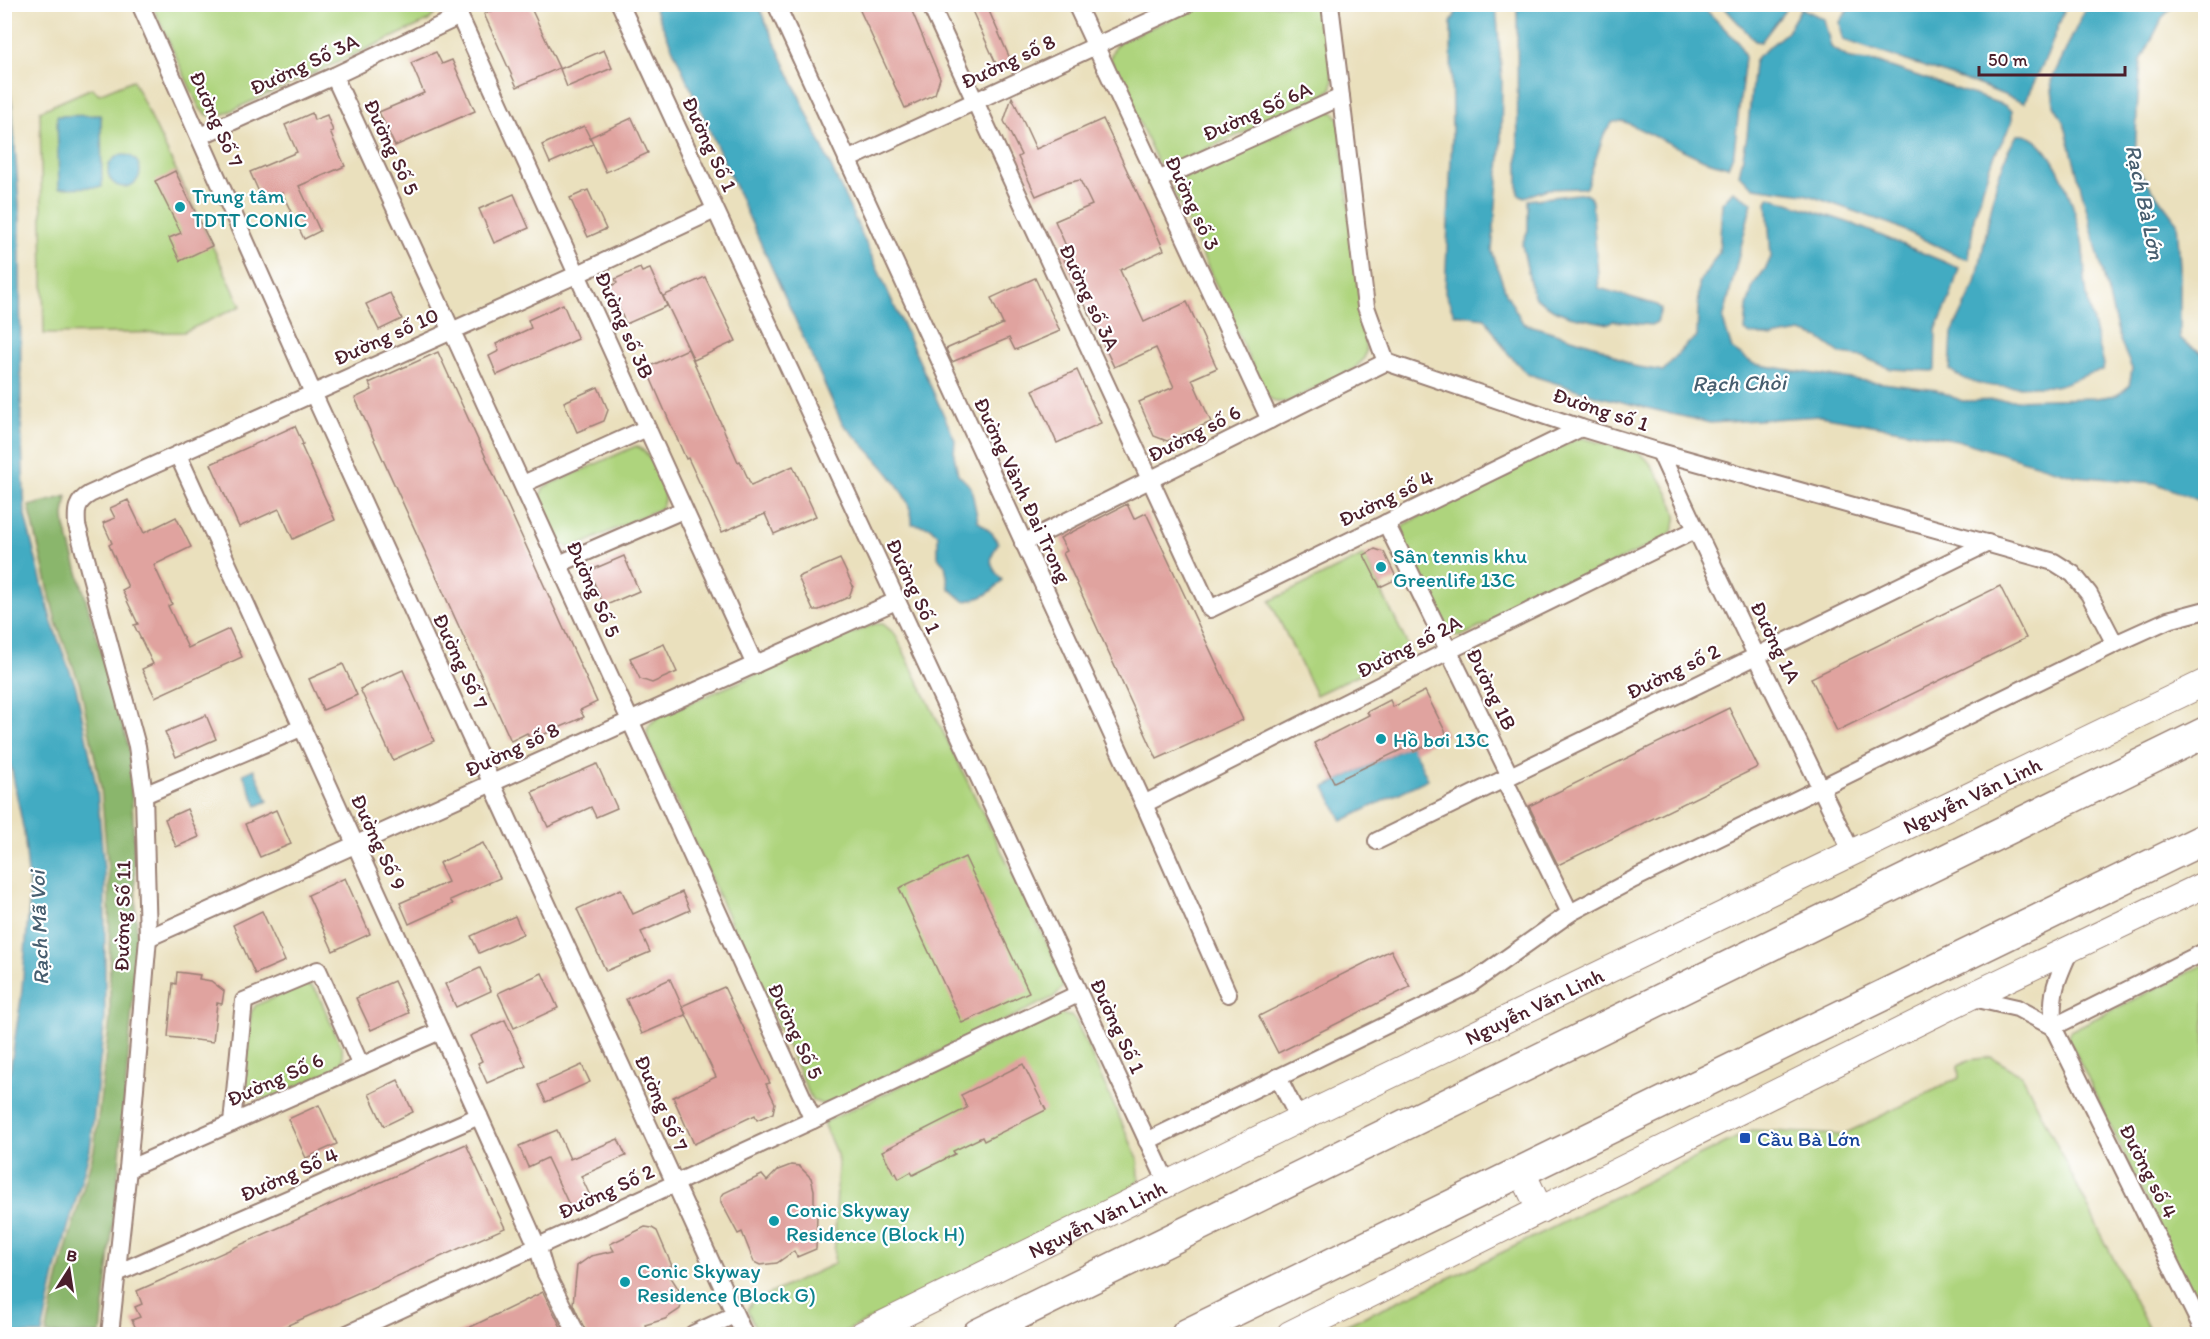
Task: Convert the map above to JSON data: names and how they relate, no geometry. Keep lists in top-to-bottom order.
{
  "streets": {
    "main road": ["Nguyễn Văn Linh"],
    "street": [
      "Đường số 8",
      "Đường Số 3A",
      "Đường Số 6A",
      "Đường Số 7",
      "Đường Số 1",
      "Đường Số 5",
      "Đường số 3",
      "Đường số 3A",
      "Đường số 3B",
      "Đường số 10",
      "Đường số 1",
      "Đường số 6",
      "Đường Vành Đai Trong",
      "Đường số 4",
      "Đường 1A",
      "Đường số 2A",
      "Đường số 2",
      "Đường 1B",
      "Đường Số 9",
      "Đường Số 11",
      "Đường Số 6",
      "Đường Số 4",
      "Đường Số 2"
    ]
  },
  "crossings": [
    ["Đường số 8", "Đường Số 7"],
    ["Đường số 8", "Đường Số 1"],
    ["Đường số 8", "Đường Số 5"],
    ["Đường số 8", "Đường số 3"],
    ["Đường số 8", "Đường số 3A"],
    ["Đường số 8", "Đường số 3B"],
    ["Đường số 8", "Đường Vành Đai Trong"],
    ["Đường số 8", "Đường Số 9"],
    ["Đường số 8", "Đường Số 11"],
    ["Đường Số 3A", "Đường Số 7"],
    ["Đường Số 3A", "Đường Số 5"],
    ["Đường Số 3A", "Đường số 3B"],
    ["Đường Số 6A", "Đường số 3"],
    ["Đường Số 7", "Đường số 10"],
    ["Đường Số 7", "Đường Số 2"],
    ["Đường Số 1", "Đường số 10"],
    ["Đường Số 1", "Nguyễn Văn Linh"],
    ["Đường Số 1", "Đường Số 2"],
    ["Đường Số 5", "Đường số 10"],
    ["Đường Số 5", "Đường Số 2"],
    ["Đường số 3", "Đường số 6"],
    ["Đường số 3A", "Đường số 6"],
    ["Đường số 3A", "Đường số 4"],
    ["Đường số 3B", "Đường số 10"],
    ["Đường số 10", "Đường Số 9"],
    ["Đường số 10", "Đường Số 11"],
    ["Đường số 1", "Đường số 6"],
    ["Đường số 1", "Đường số 4"],
    ["Đường số 1", "Đường 1A"],
    ["Đường số 1", "Đường số 2"],
    ["Đường số 6", "Đường Vành Đai Trong"],
    ["Đường Vành Đai Trong", "Đường số 2A"],
    ["Đường số 4", "Đường 1B"],
    ["Đường 1A", "Đường số 2A"],
    ["Đường 1A", "Đường số 2"],
    ["Đường 1A", "Nguyễn Văn Linh"],
    ["Đường số 2A", "Đường 1B"],
    ["Đường số 2", "Đường 1B"],
    ["Đường Số 9", "Đường Số 6"],
    ["Đường Số 9", "Đường Số 4"],
    ["Đường Số 9", "Đường Số 2"],
    ["Đường Số 11", "Đường Số 6"],
    ["Đường Số 11", "Đường Số 4"]
  ],
  "water": ["Rạch Bà Lớn", "Rạch Chòi", "Rạch Mã Voi"],
  "places": {
    "other": [
      "Trung tâm TDTT CONIC",
      "Sân tennis khu Greenlife 13C",
      "Hồ bơi 13C",
      "Conic Skyway Residence (Block H)",
      "Conic Skyway Residence (Block G)"
    ],
    "transit": ["Cầu Bà Lớn"]
  },
  "scale_bar": "50 m",
  "north": "top"
}
